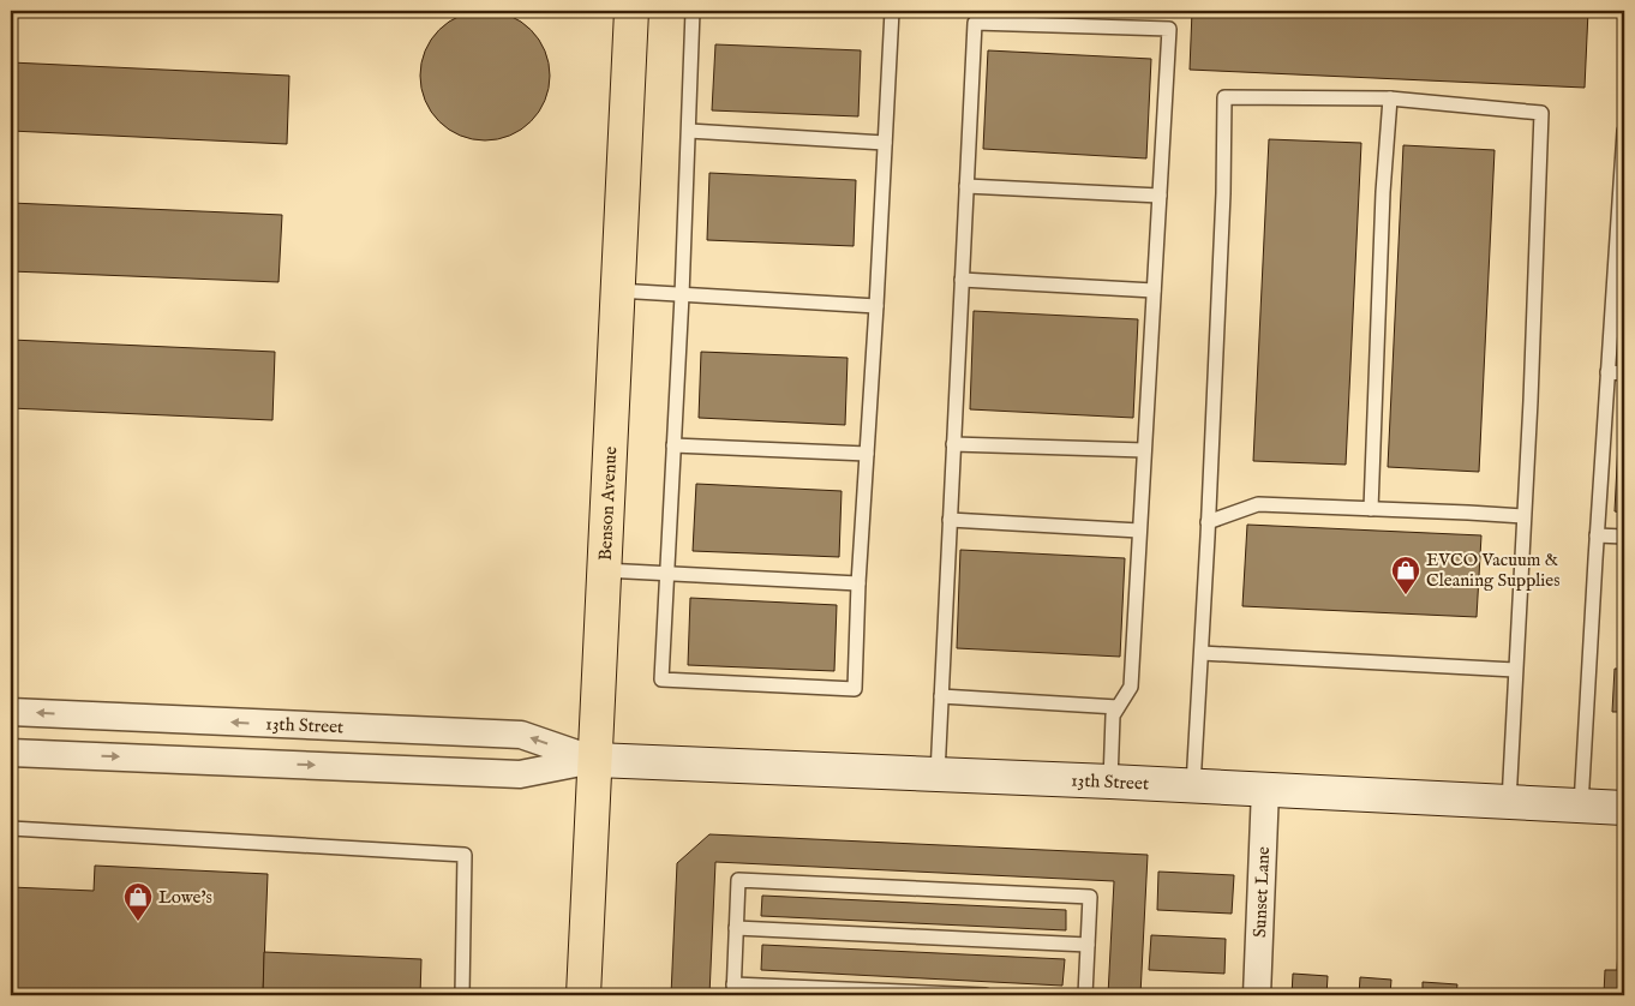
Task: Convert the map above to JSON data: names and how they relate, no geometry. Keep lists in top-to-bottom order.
{
  "streets": {
    "main road": ["Benson Avenue"],
    "street": ["13th Street", "Sunset Lane"]
  },
  "crossings": [
    ["Benson Avenue", "13th Street"],
    ["13th Street", "Sunset Lane"]
  ],
  "places": {
    "shop": ["EVCO Vacuum & Cleaning Supplies", "Lowe's"]
  }
}
